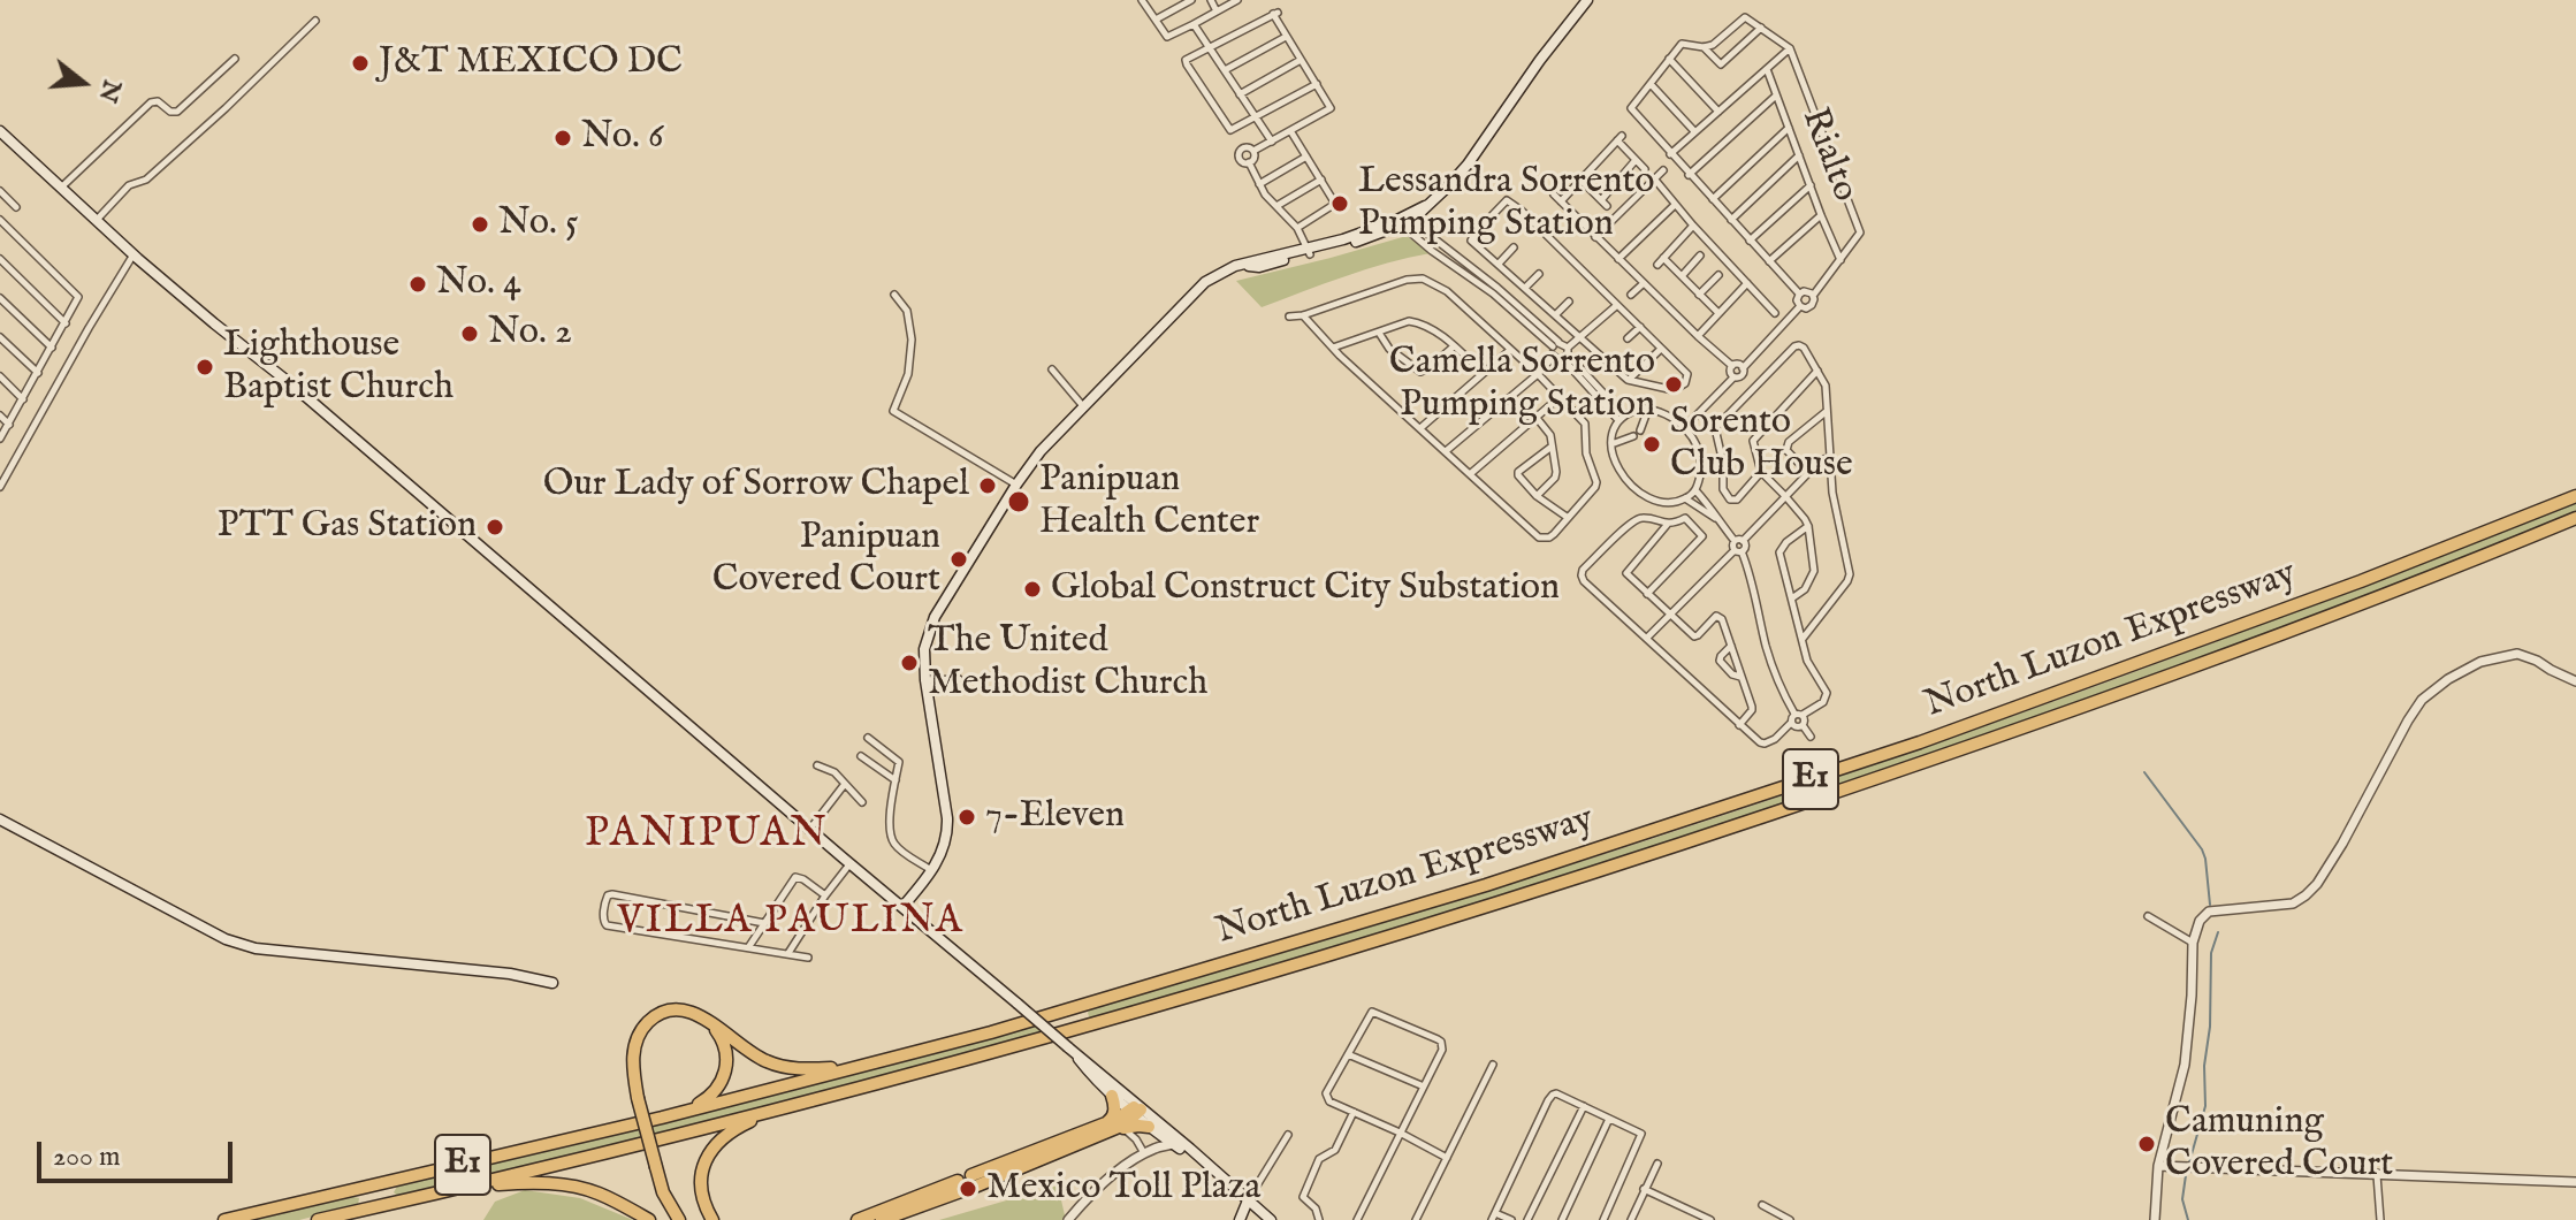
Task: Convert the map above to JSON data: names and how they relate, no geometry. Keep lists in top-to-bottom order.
{
  "streets": {
    "highway": ["North Luzon Expressway", "E1"],
    "street": ["Rialto"]
  },
  "districts": ["PANIPUAN", "VILLA PAULINA"],
  "places": [
    "J&T MEXICO DC",
    "No. 6",
    "Lessandra Sorrento Pumping Station",
    "No. 5",
    "No. 4",
    "No. 2",
    "Lighthouse Baptist Church",
    "Camella Sorrento Pumping Station",
    "Sorento Club House",
    "Our Lady of Sorrow Chapel",
    "Panipuan Health Center",
    "PTT Gas Station",
    "Panipuan Covered Court",
    "Global Construct City Substation",
    "The United Methodist Church",
    "7-Eleven",
    "Camuning Covered Court",
    "Mexico Toll Plaza"
  ],
  "scale_bar": "200 m",
  "north": "right"
}
